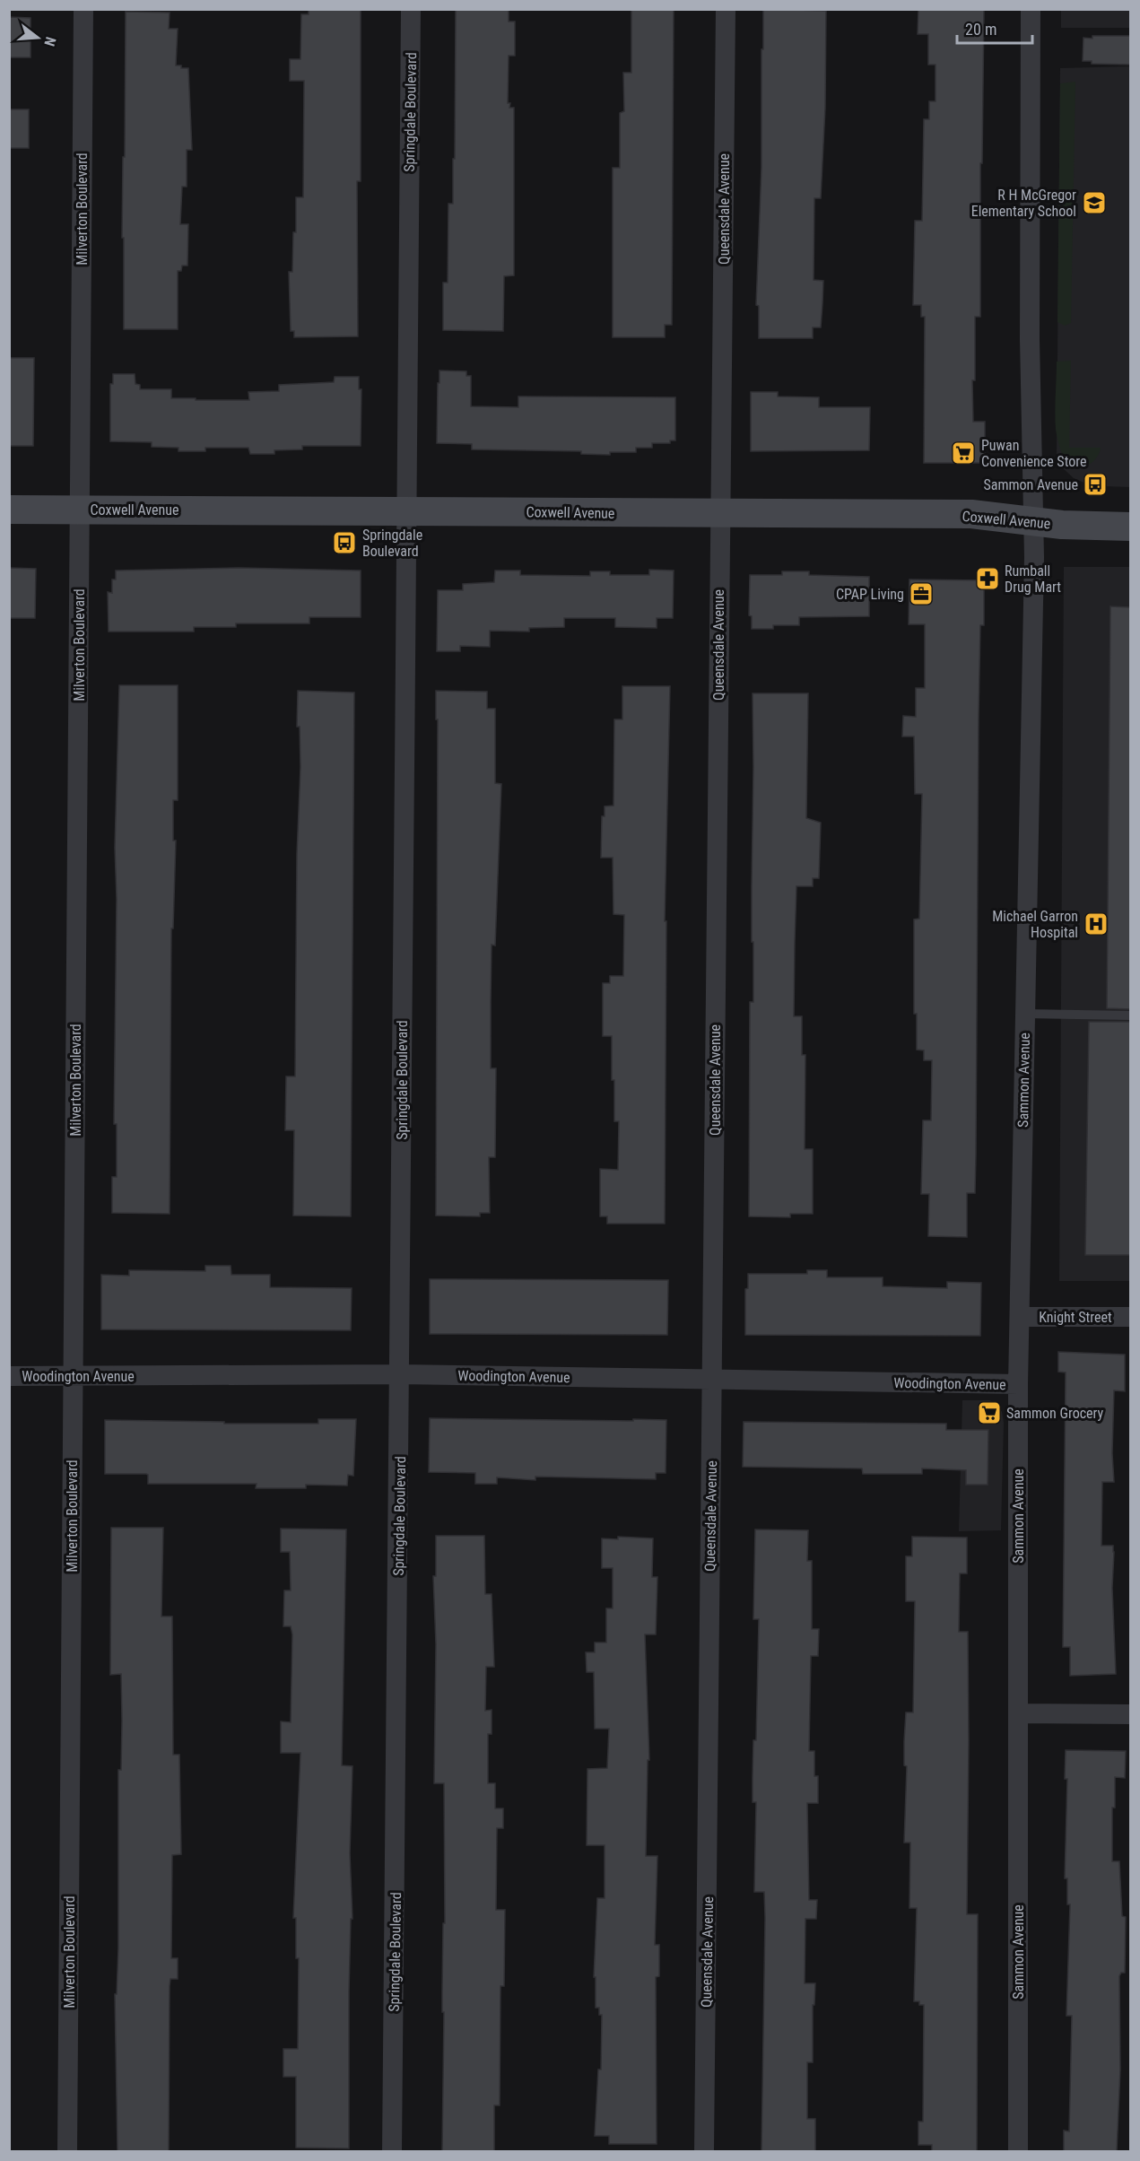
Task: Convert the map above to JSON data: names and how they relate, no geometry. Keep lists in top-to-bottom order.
{
  "streets": {
    "main road": ["Coxwell Avenue"],
    "street": [
      "Springdale Boulevard",
      "Milverton Boulevard",
      "Queensdale Avenue",
      "Sammon Avenue",
      "Knight Street",
      "Woodington Avenue"
    ]
  },
  "crossings": [
    ["Springdale Boulevard", "Coxwell Avenue"],
    ["Springdale Boulevard", "Woodington Avenue"],
    ["Milverton Boulevard", "Coxwell Avenue"],
    ["Milverton Boulevard", "Woodington Avenue"],
    ["Queensdale Avenue", "Coxwell Avenue"],
    ["Queensdale Avenue", "Woodington Avenue"],
    ["Coxwell Avenue", "Sammon Avenue"],
    ["Sammon Avenue", "Knight Street"],
    ["Sammon Avenue", "Woodington Avenue"]
  ],
  "places": {
    "school or university": ["R H McGregor Elementary School"],
    "supermarket": ["Puwan Convenience Store", "Sammon Grocery"],
    "bus stop": ["Sammon Avenue", "Springdale Boulevard"],
    "pharmacy": ["Rumball Drug Mart"],
    "office": ["CPAP Living"],
    "hospital": ["Michael Garron Hospital"]
  },
  "scale_bar": "20 m",
  "north": "right"
}
